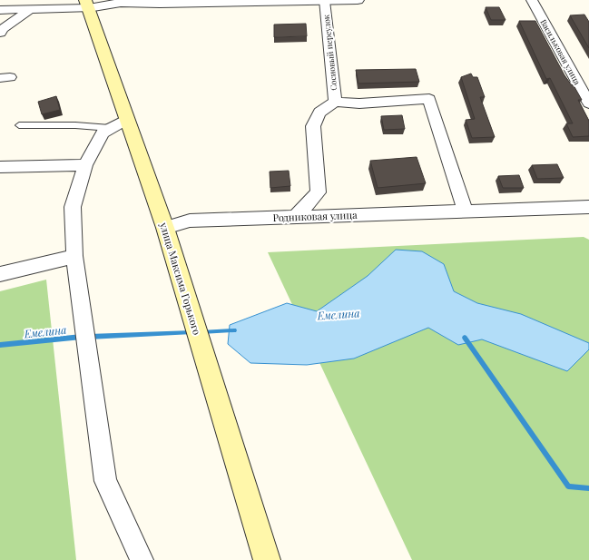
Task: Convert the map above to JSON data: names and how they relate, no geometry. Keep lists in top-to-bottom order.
{
  "streets": {
    "main road": ["улица Максима Горького"],
    "street": ["Васильковая улица", "Сосновый переулок", "Родниковая улица"]
  },
  "crossings": [
    ["Сосновый переулок", "Родниковая улица"],
    ["Родниковая улица", "улица Максима Горького"]
  ],
  "water": ["Емелина"]
}
